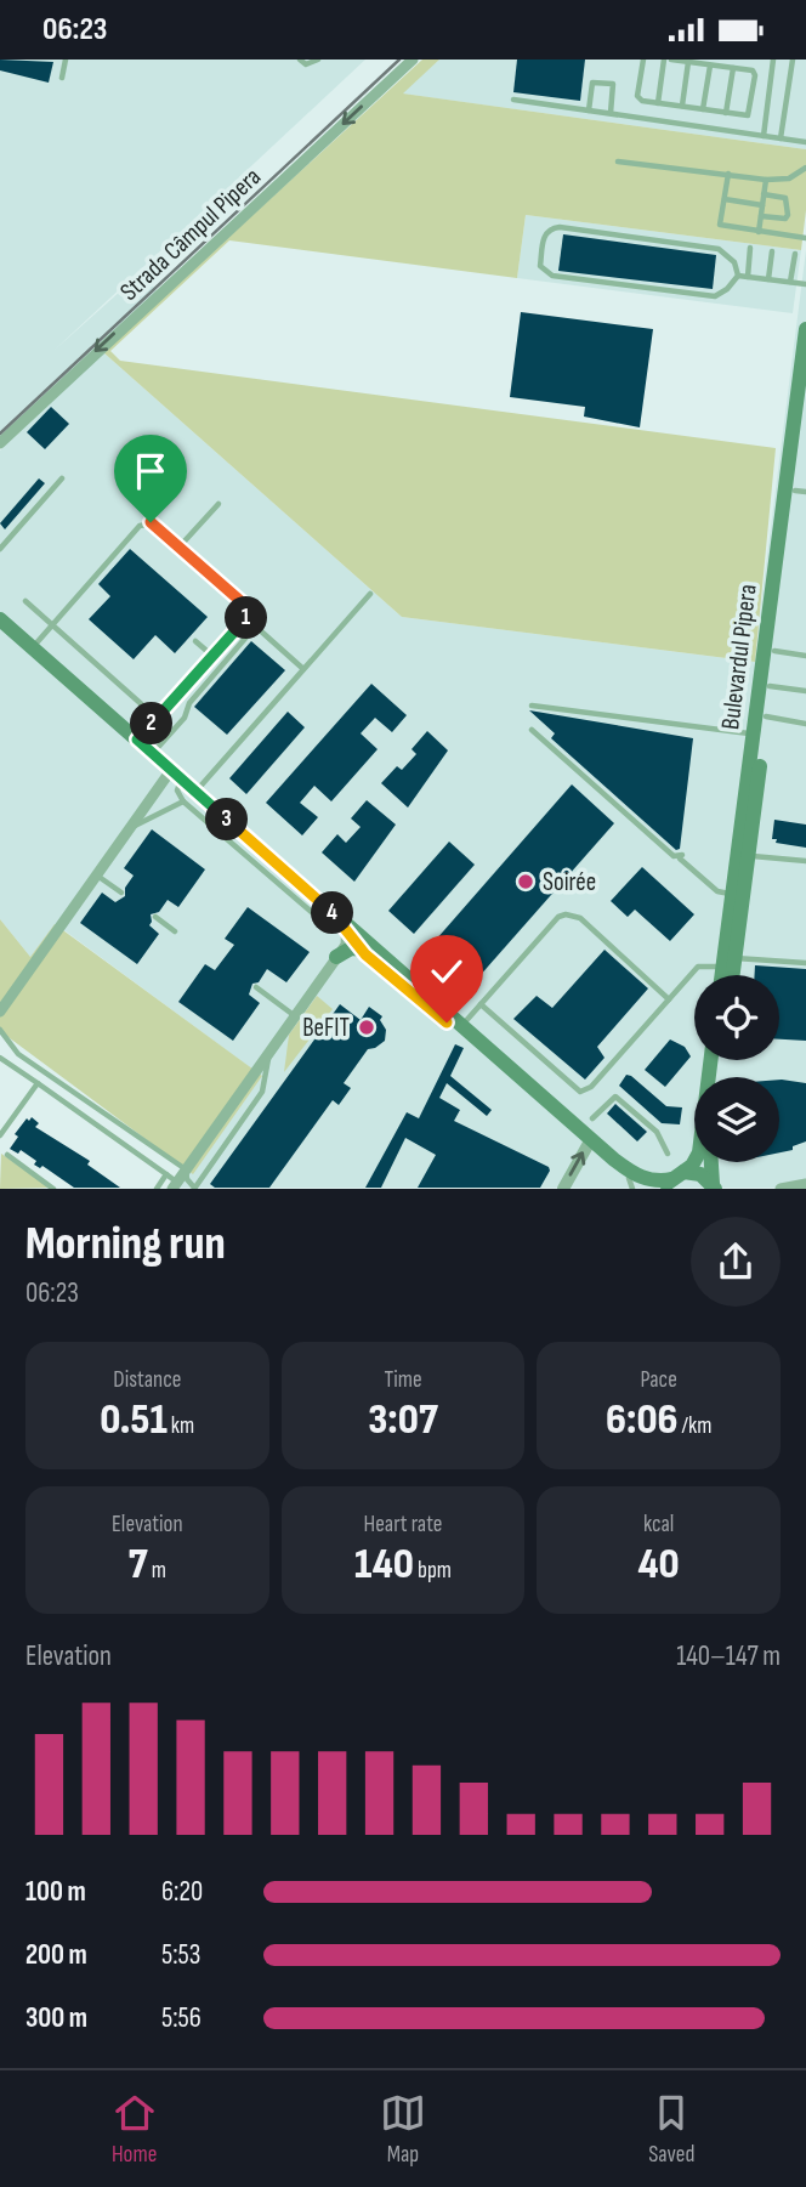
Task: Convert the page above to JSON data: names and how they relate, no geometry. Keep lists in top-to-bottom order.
{
  "streets": {
    "main road": ["Bulevardul Pipera"],
    "street": ["Strada Câmpul Pipera"]
  },
  "one_way": ["Strada Câmpul Pipera"],
  "places": ["Soirée", "BeFIT"],
  "page": {
    "status": "06:23",
    "pins": [
      "1",
      "2",
      "3",
      "4"
    ],
    "heading": ["Morning run", "06:23"],
    "stats": [
      ["Distance", "0.51 km"],
      ["Time", "3:07"],
      ["Pace", "6:06 /km"],
      ["Elevation", "7 m"],
      ["Heart rate", "140 bpm"],
      ["kcal", "40"]
    ],
    "chart": ["Elevation", "140–147 m"],
    "list": [
      {
        "name": "100 m",
        "note": "6:20"
      },
      {
        "name": "200 m",
        "note": "5:53"
      },
      {
        "name": "300 m",
        "note": "5:56"
      }
    ],
    "tabs": ["Home", "Map", "Saved"]
  }
}
